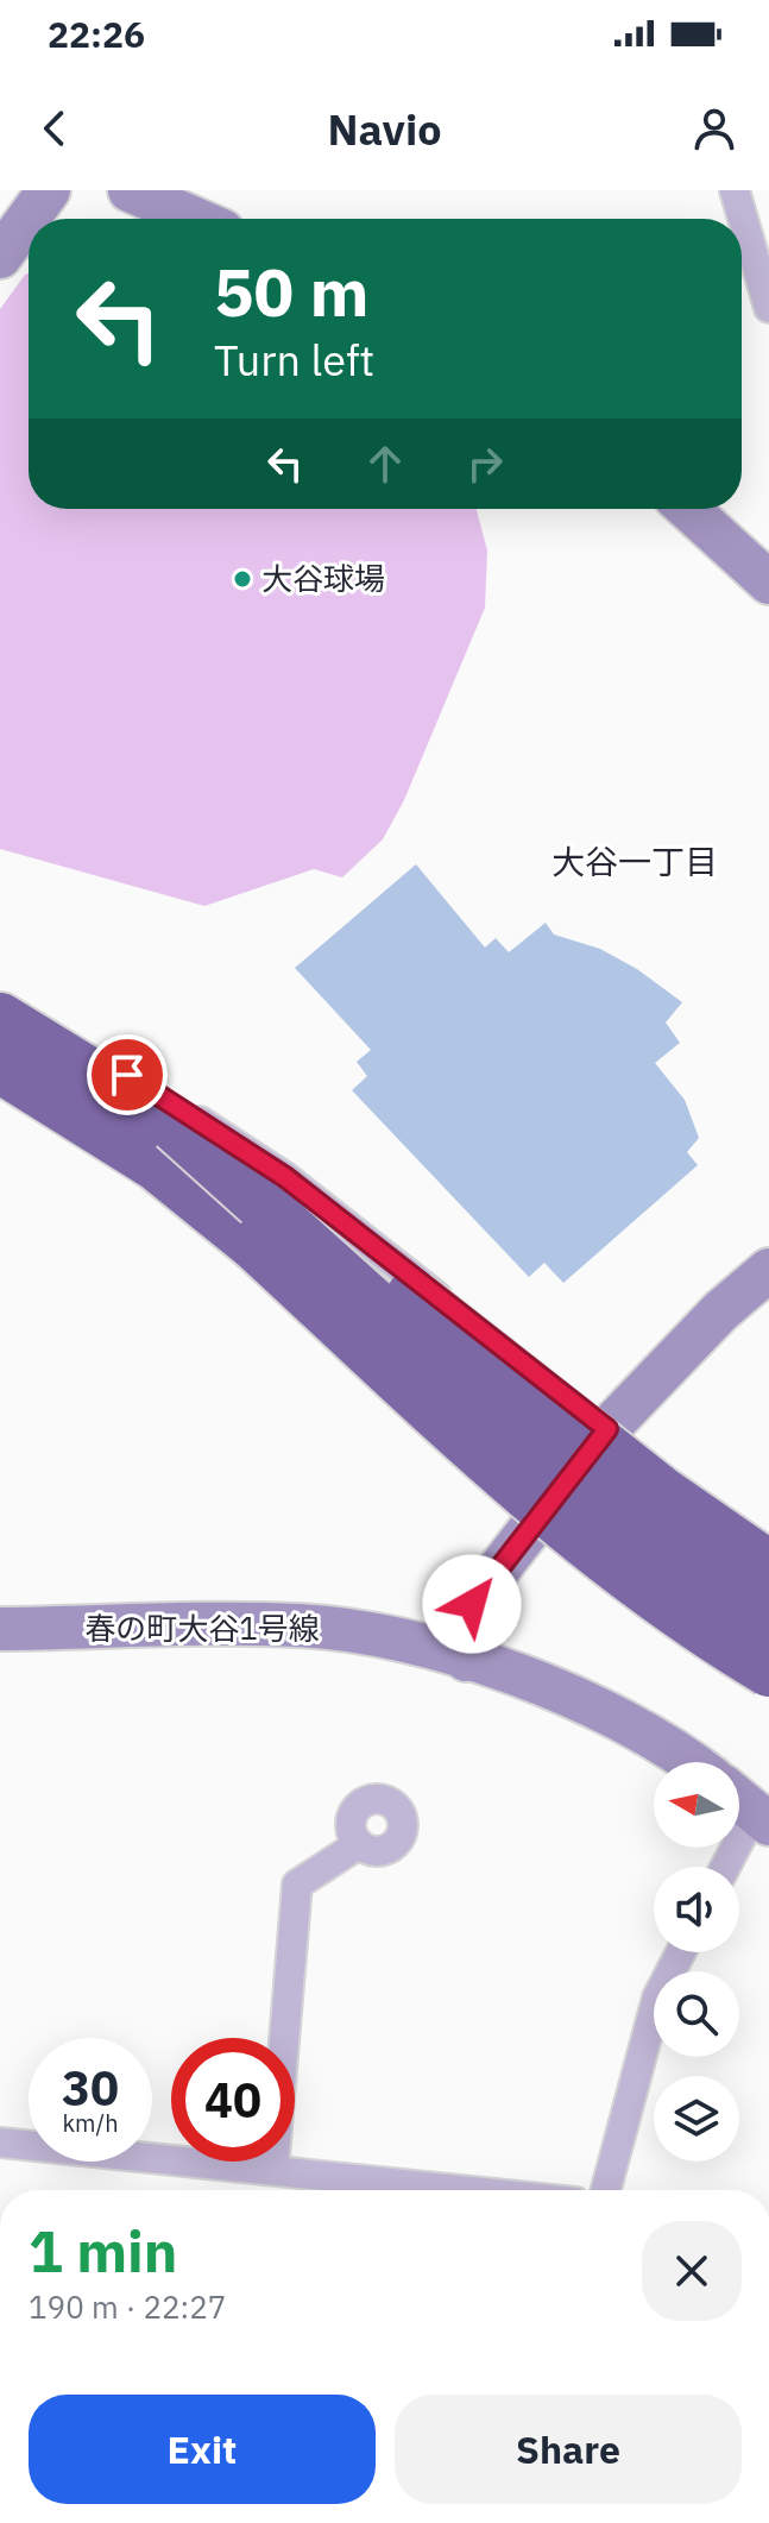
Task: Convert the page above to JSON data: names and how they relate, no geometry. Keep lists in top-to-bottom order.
{
  "streets": {
    "street": ["春の町大谷1号線"]
  },
  "districts": ["大谷一丁目"],
  "places": ["大谷球場"],
  "north": "left",
  "page": {
    "status": "22:26",
    "header": "Navio",
    "turn": ["50 m", "Turn left"],
    "speed": "30 km/h",
    "limit": "40",
    "heading": ["1 min", "190 m · 22:27"],
    "buttons": ["Exit", "Share"]
  }
}
